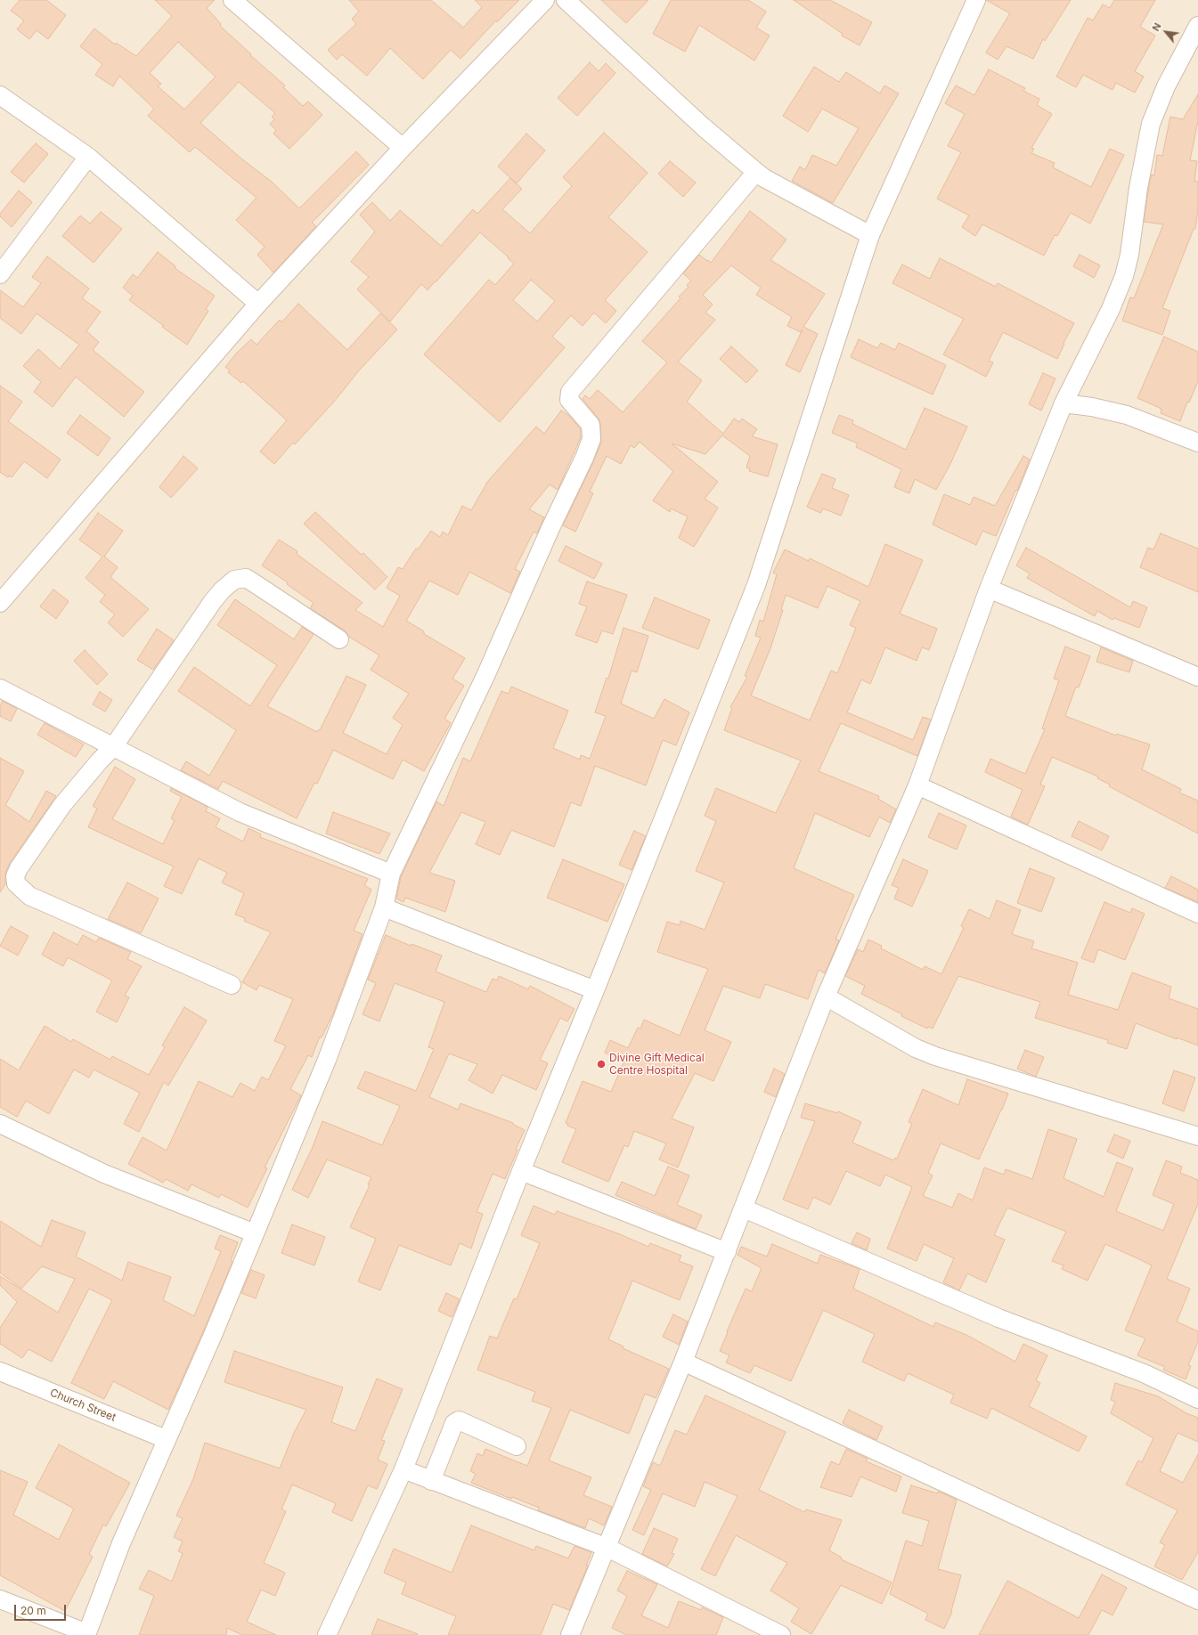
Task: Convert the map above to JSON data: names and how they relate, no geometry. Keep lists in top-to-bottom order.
{
  "streets": {
    "street": ["Church Street"]
  },
  "places": ["Divine Gift Medical Centre Hospital"],
  "scale_bar": "20 m",
  "north": "top left"
}
